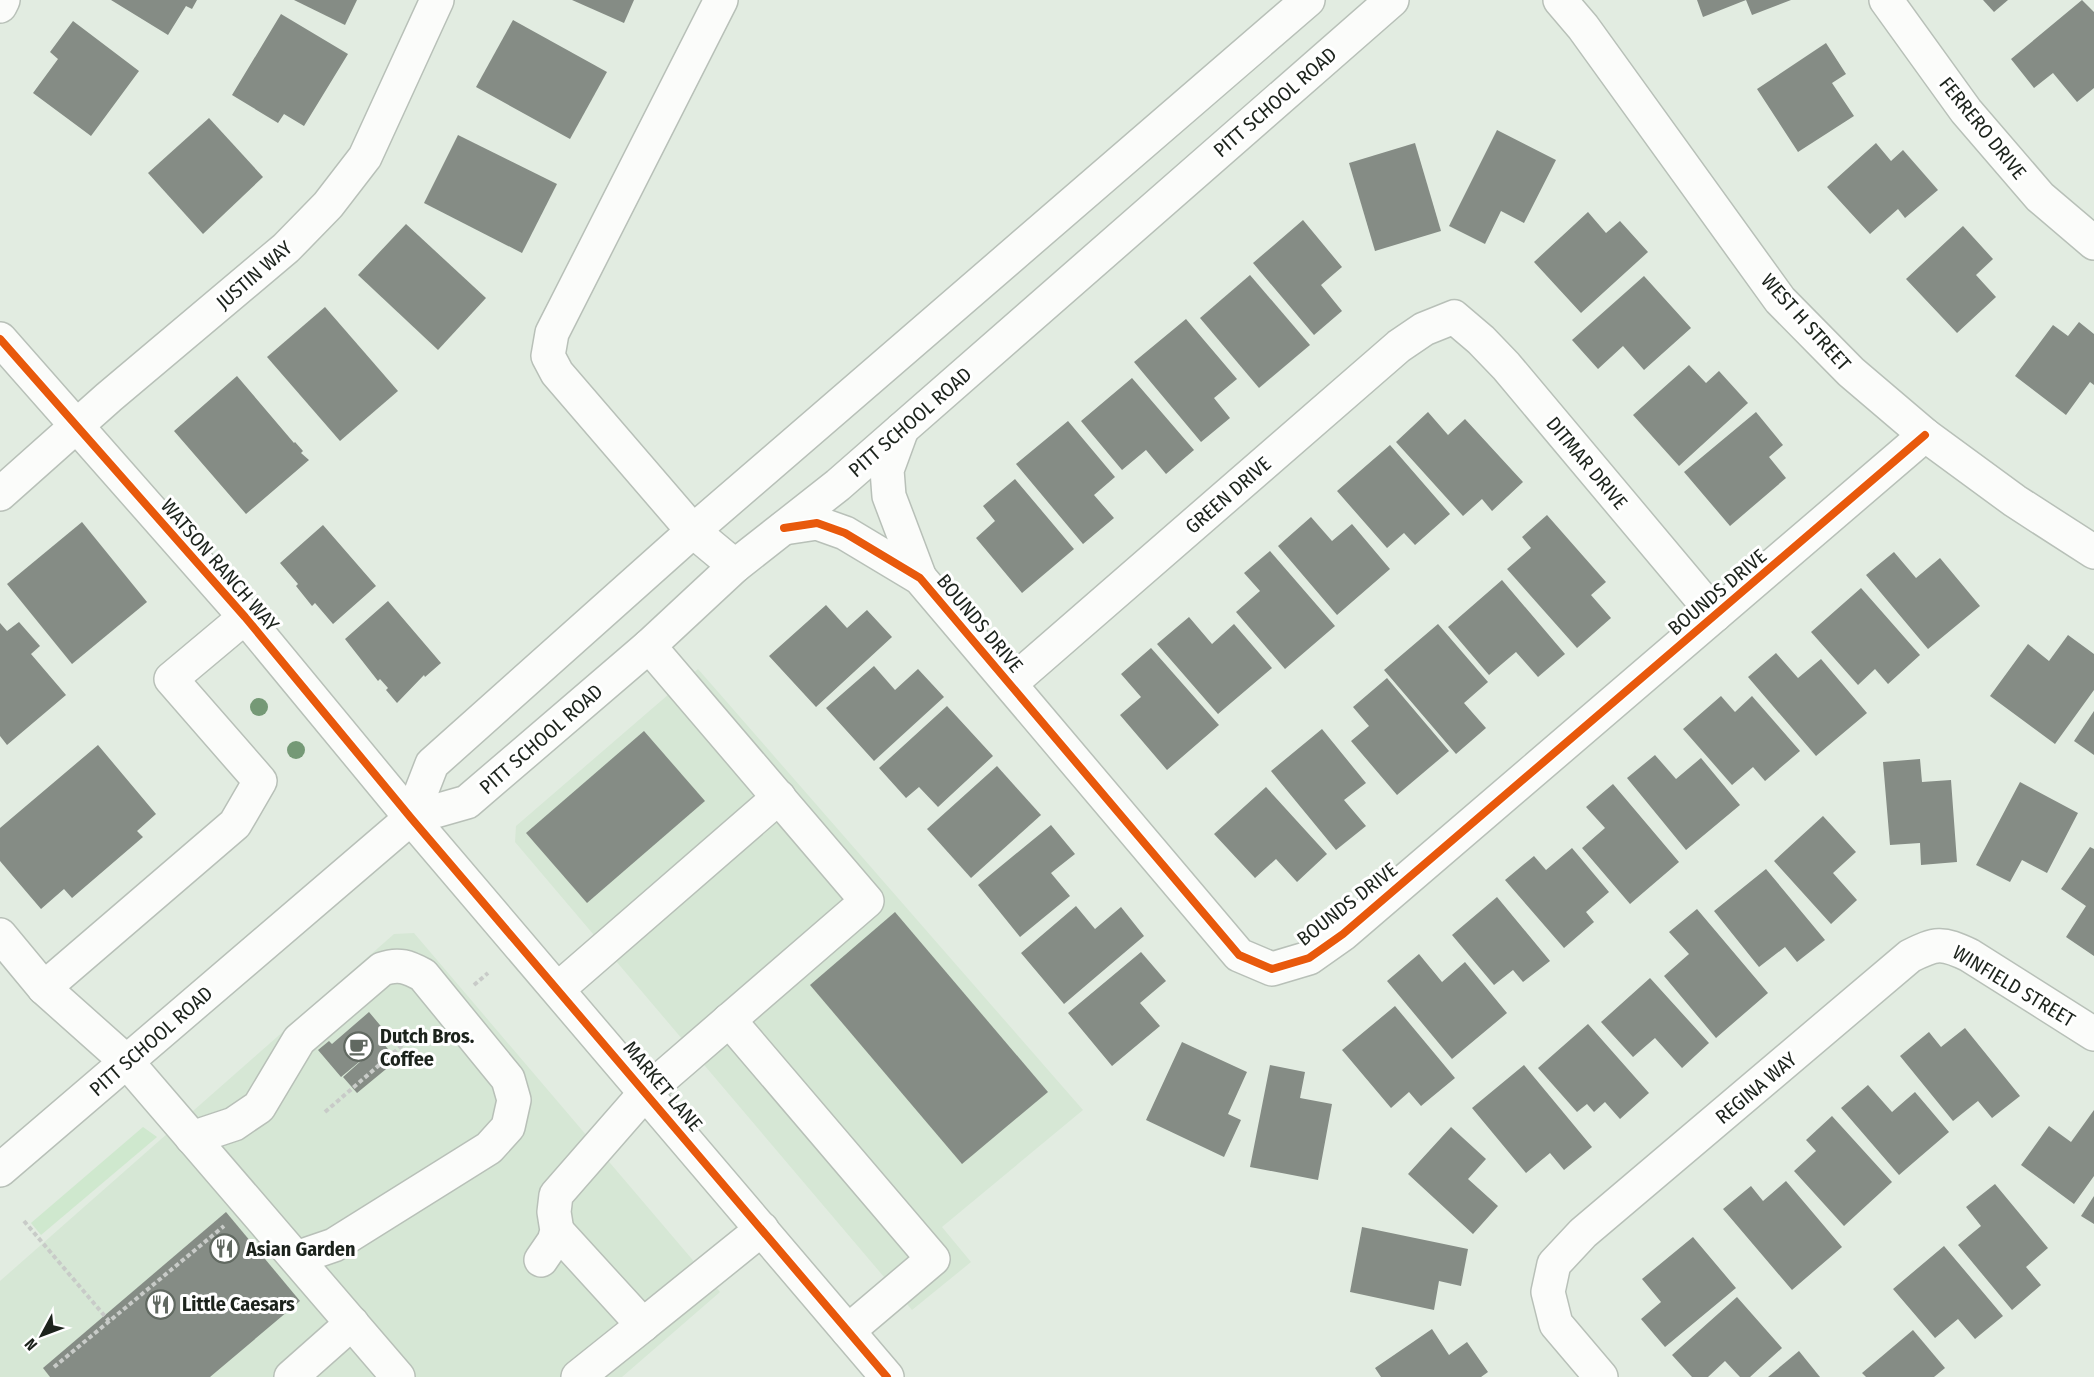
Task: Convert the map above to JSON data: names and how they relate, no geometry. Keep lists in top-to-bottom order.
{
  "streets": {
    "street": [
      "PITT SCHOOL ROAD",
      "FERRERO DRIVE",
      "JUSTIN WAY",
      "WEST H STREET",
      "DITMAR DRIVE",
      "GREEN DRIVE",
      "WATSON RANCH WAY",
      "BOUNDS DRIVE",
      "WINFIELD STREET",
      "MARKET LANE",
      "REGINA WAY"
    ]
  },
  "crossings": [
    ["PITT SCHOOL ROAD", "WATSON RANCH WAY"],
    ["PITT SCHOOL ROAD", "BOUNDS DRIVE"],
    ["PITT SCHOOL ROAD", "MARKET LANE"],
    ["JUSTIN WAY", "WATSON RANCH WAY"],
    ["WEST H STREET", "BOUNDS DRIVE"],
    ["DITMAR DRIVE", "GREEN DRIVE"],
    ["DITMAR DRIVE", "BOUNDS DRIVE"],
    ["GREEN DRIVE", "BOUNDS DRIVE"],
    ["WATSON RANCH WAY", "MARKET LANE"],
    ["WINFIELD STREET", "REGINA WAY"]
  ],
  "places": {
    "cafe": ["Dutch Bros. Coffee"],
    "restaurant": ["Asian Garden", "Little Caesars"]
  },
  "north": "bottom left"
}
